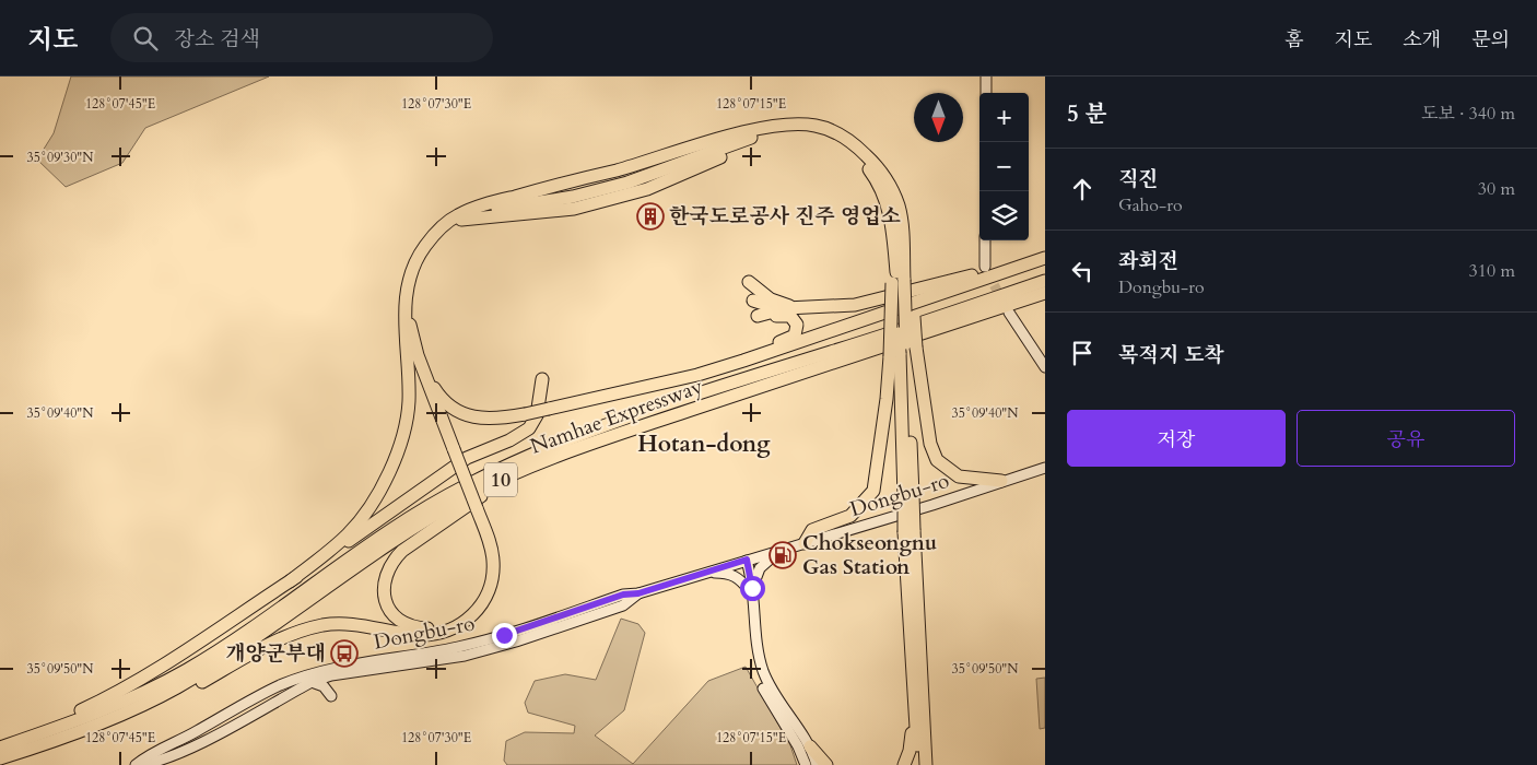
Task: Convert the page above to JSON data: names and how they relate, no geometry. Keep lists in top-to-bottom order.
{
  "streets": {
    "highway": ["Namhae Expressway", "10"],
    "street": ["Dongbu-ro"]
  },
  "districts": ["Hotan-dong"],
  "places": {
    "building": ["한국도로공사 진주 영업소"],
    "fuel station": ["Chokseongnu Gas Station"],
    "bus stop": ["개양군부대"]
  },
  "north": "bottom",
  "page": {
    "header": "지도",
    "search": "장소 검색",
    "nav": [
      "홈",
      "지도",
      "소개",
      "문의"
    ],
    "heading": ["5 분", "도보 · 340 m"],
    "map_buttons": ["+", "−"],
    "list": [
      ["직진", "Gaho-ro", "30 m"],
      ["좌회전", "Dongbu-ro", "310 m"],
      "목적지 도착"
    ],
    "buttons": ["저장", "공유"]
  },
  "coordinates": [
    "128°07'45\"E",
    "128°07'30\"E",
    "128°07'15\"E",
    "35°09'30\"N",
    "35°09'40\"N",
    "35°09'50\"N"
  ]
}
